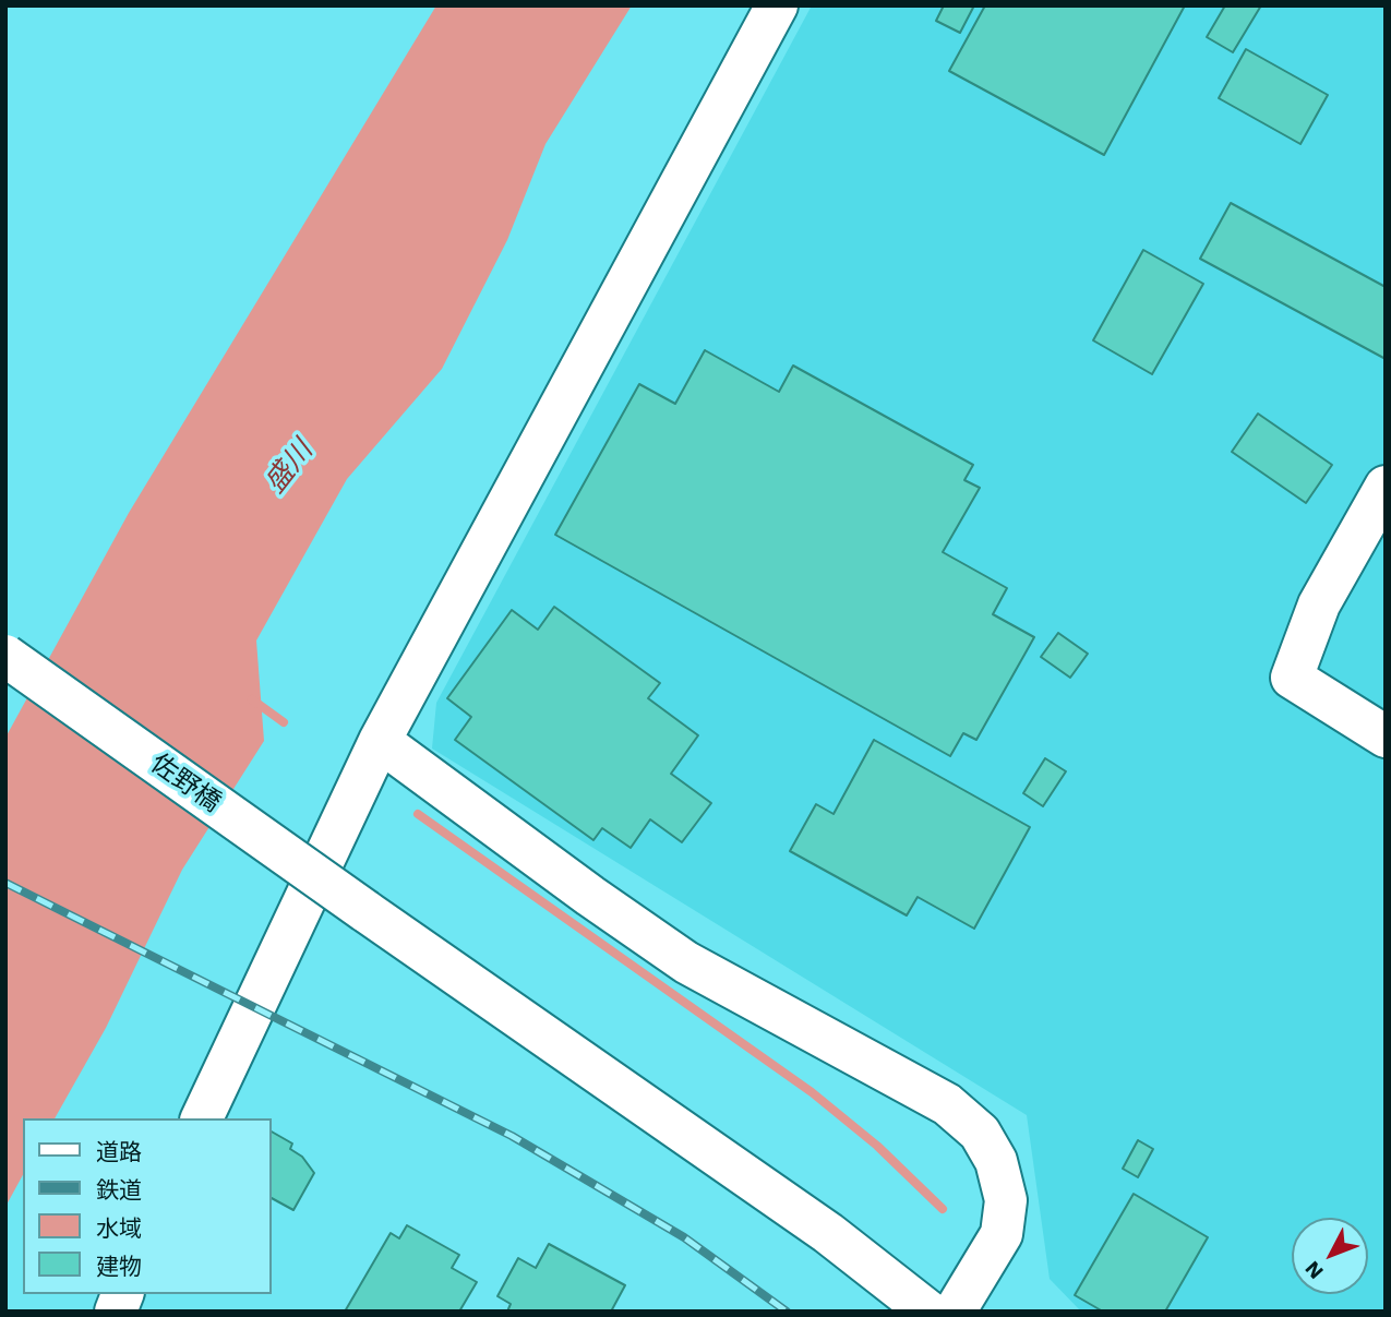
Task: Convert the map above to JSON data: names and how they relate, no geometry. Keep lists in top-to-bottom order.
{
  "streets": {
    "street": ["佐野橋"]
  },
  "water": ["盛川"],
  "legend": [
    "道路",
    "鉄道",
    "水域",
    "建物"
  ],
  "north": "bottom left"
}
